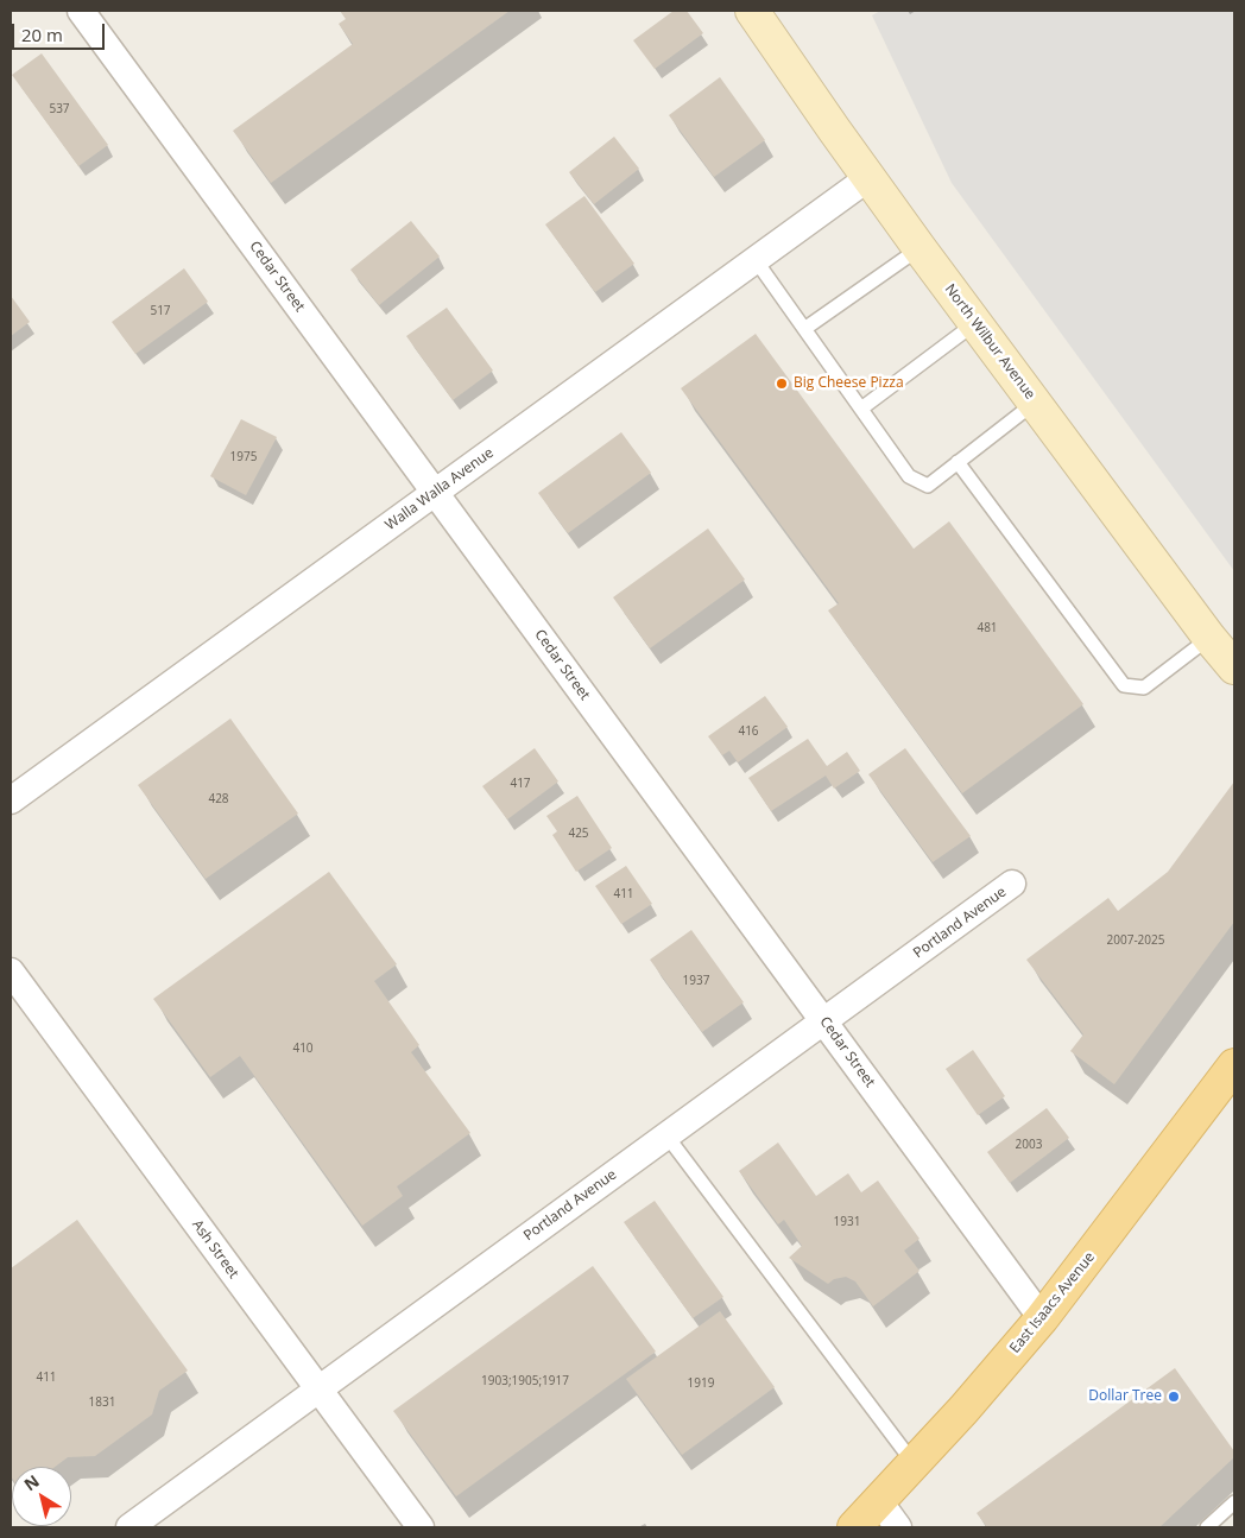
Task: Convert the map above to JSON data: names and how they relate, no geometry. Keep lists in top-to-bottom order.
{
  "streets": {
    "main road": ["North Wilbur Avenue", "East Isaacs Avenue"],
    "street": [
      "Cedar Street",
      "Walla Walla Avenue",
      "Portland Avenue",
      "Ash Street"
    ]
  },
  "crossings": [
    ["Cedar Street", "Walla Walla Avenue"],
    ["Cedar Street", "Portland Avenue"],
    ["Cedar Street", "East Isaacs Avenue"],
    ["North Wilbur Avenue", "Walla Walla Avenue"],
    ["Portland Avenue", "Ash Street"]
  ],
  "places": ["Big Cheese Pizza", "Dollar Tree"],
  "house_numbers": [
    "537",
    "517",
    "1975",
    "481",
    "416",
    "417",
    "428",
    "425",
    "411",
    "2007-2025",
    "1937",
    "410",
    "2003",
    "1931",
    "411",
    "1903;1905;1917",
    "1919",
    "1831"
  ],
  "scale_bar": "20 m",
  "north": "top left"
}
